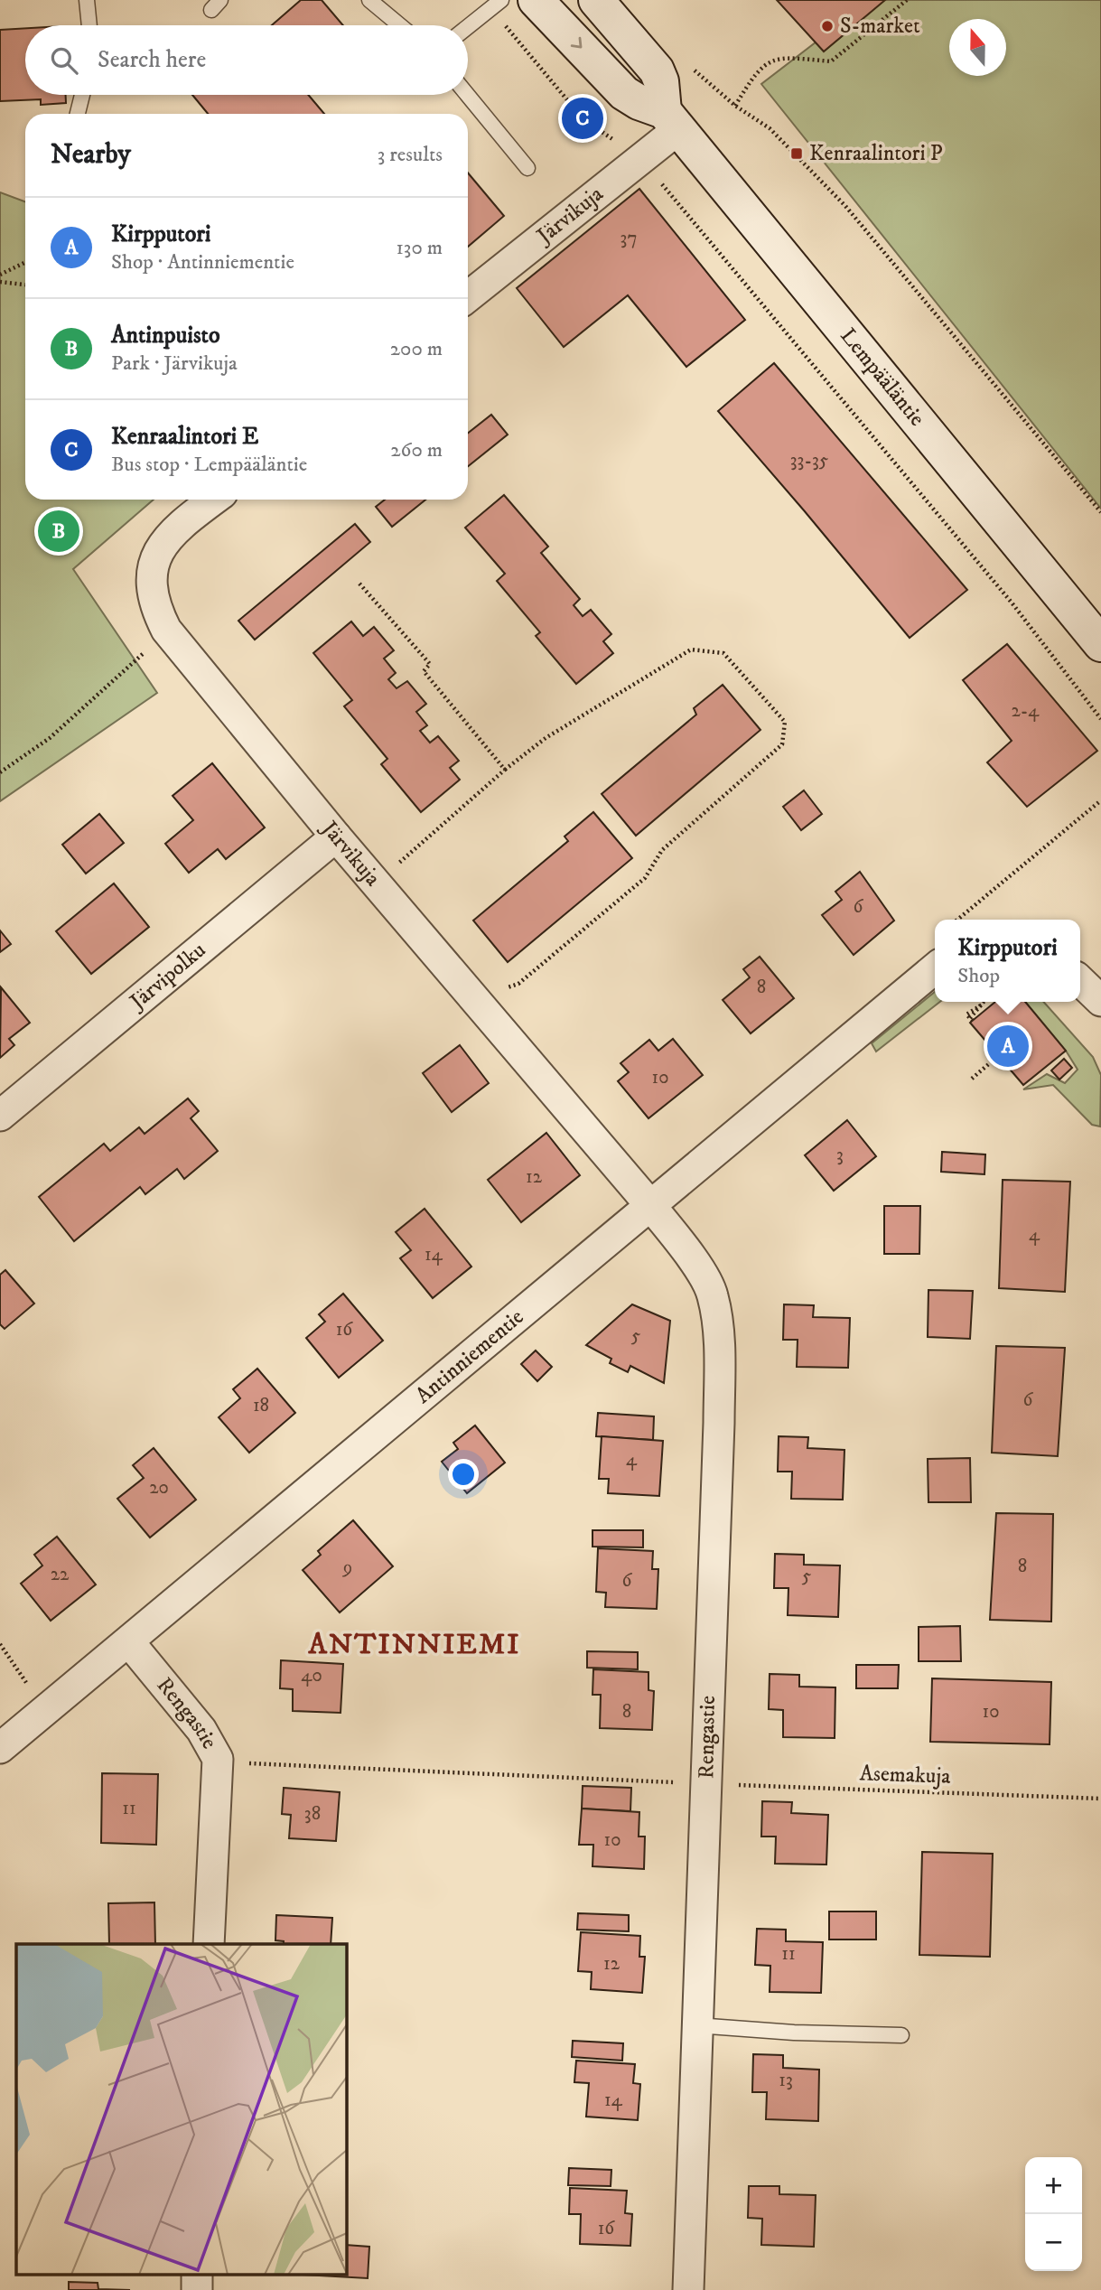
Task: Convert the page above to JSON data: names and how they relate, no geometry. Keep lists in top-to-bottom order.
{
  "streets": {
    "main road": ["Lempääläntie"],
    "street": [
      "Järvikuja",
      "Järvipolku",
      "Antinniementie",
      "Rengastie"
    ],
    "path": ["Asemakuja"]
  },
  "crossings": [
    ["Järvikuja", "Lempääläntie"],
    ["Järvikuja", "Järvipolku"],
    ["Järvikuja", "Antinniementie"],
    ["Järvikuja", "Rengastie"],
    ["Antinniementie", "Rengastie"],
    ["Rengastie", "Asemakuja"]
  ],
  "districts": ["ANTINNIEMI"],
  "places": {
    "other": ["S-market"],
    "transit": ["Kenraalintori P"]
  },
  "house_numbers": [
    "37",
    "33-35",
    "2-4",
    "6",
    "8",
    "10",
    "3",
    "12",
    "4",
    "14",
    "16",
    "5",
    "6",
    "18",
    "4",
    "20",
    "8",
    "9",
    "22",
    "5",
    "6",
    "40",
    "8",
    "10",
    "11",
    "38",
    "10",
    "11",
    "12",
    "13",
    "14",
    "16"
  ],
  "north": "top",
  "page": {
    "search": "Search here",
    "pins": ["C", "B", "A"],
    "heading": ["Nearby", "3 results"],
    "list": [
      {
        "mark": "A",
        "name": "Kirpputori",
        "note": "Shop · Antinniementie",
        "value": "130 m"
      },
      {
        "mark": "B",
        "name": "Antinpuisto",
        "note": "Park · Järvikuja",
        "value": "200 m"
      },
      {
        "mark": "C",
        "name": "Kenraalintori E",
        "note": "Bus stop · Lempääläntie",
        "value": "260 m"
      }
    ],
    "popup": ["Kirpputori", "Shop"],
    "map_buttons": ["+", "−"]
  }
}
